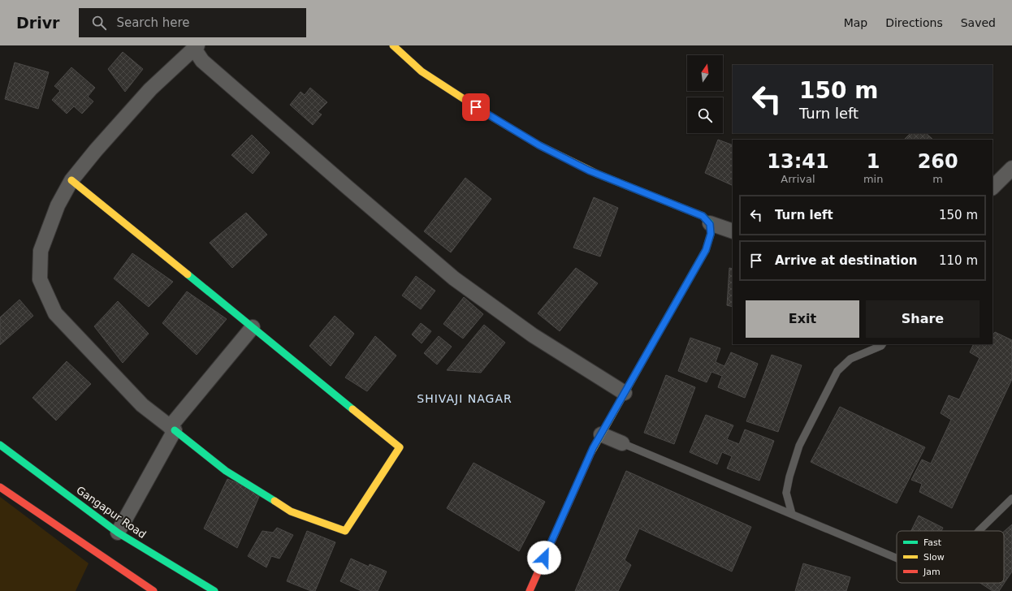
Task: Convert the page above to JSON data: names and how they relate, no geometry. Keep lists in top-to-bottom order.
{
  "streets": {
    "street": ["Gangapur Road"]
  },
  "districts": ["SHIVAJI NAGAR"],
  "legend": ["Fast", "Slow", "Jam"],
  "north": "top",
  "page": {
    "header": "Drivr",
    "search": "Search here",
    "nav": ["Map", "Directions", "Saved"],
    "turn": ["150 m", "Turn left"],
    "eta": [
      "13:41",
      "Arrival",
      "1",
      "min",
      "260",
      "m"
    ],
    "list": [
      {
        "name": "Turn left",
        "value": "150 m"
      },
      {
        "name": "Arrive at destination",
        "value": "110 m"
      }
    ],
    "buttons": ["Exit", "Share"]
  }
}
